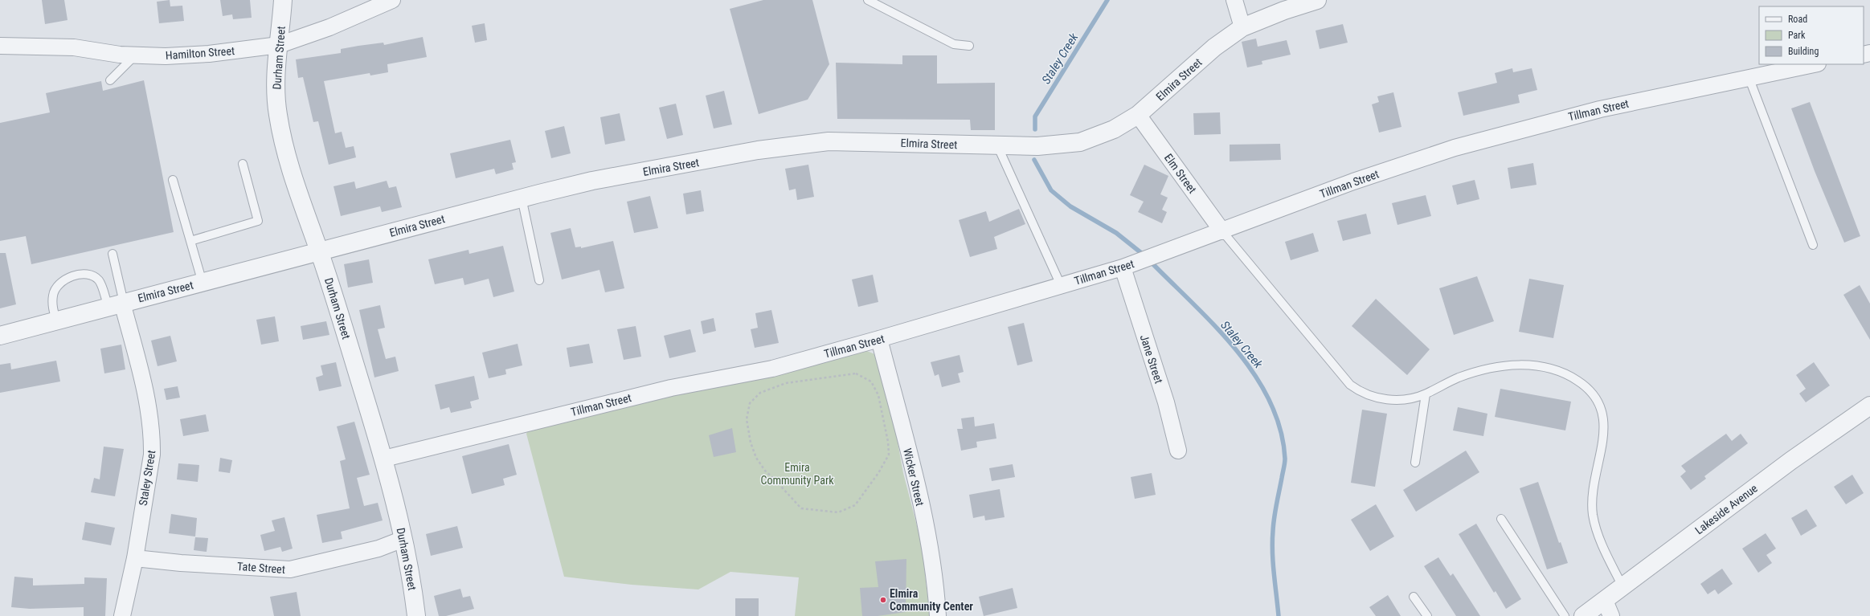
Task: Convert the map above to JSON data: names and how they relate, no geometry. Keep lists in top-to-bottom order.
{
  "streets": {
    "street": [
      "Hamilton Street",
      "Durham Street",
      "Elmira Street",
      "Tillman Street",
      "Elm Street",
      "Jane Street",
      "Wicker Street",
      "Staley Street",
      "Lakeside Avenue",
      "Tate Street"
    ]
  },
  "crossings": [
    ["Hamilton Street", "Durham Street"],
    ["Durham Street", "Elmira Street"],
    ["Durham Street", "Tillman Street"],
    ["Durham Street", "Tate Street"],
    ["Elmira Street", "Elm Street"],
    ["Elmira Street", "Staley Street"],
    ["Tillman Street", "Elm Street"],
    ["Tillman Street", "Jane Street"],
    ["Tillman Street", "Wicker Street"],
    ["Staley Street", "Tate Street"]
  ],
  "water": ["Staley Creek"],
  "parks": ["Emira Community Park"],
  "places": ["Elmira Community Center"],
  "legend": ["Road", "Park", "Building"]
}
